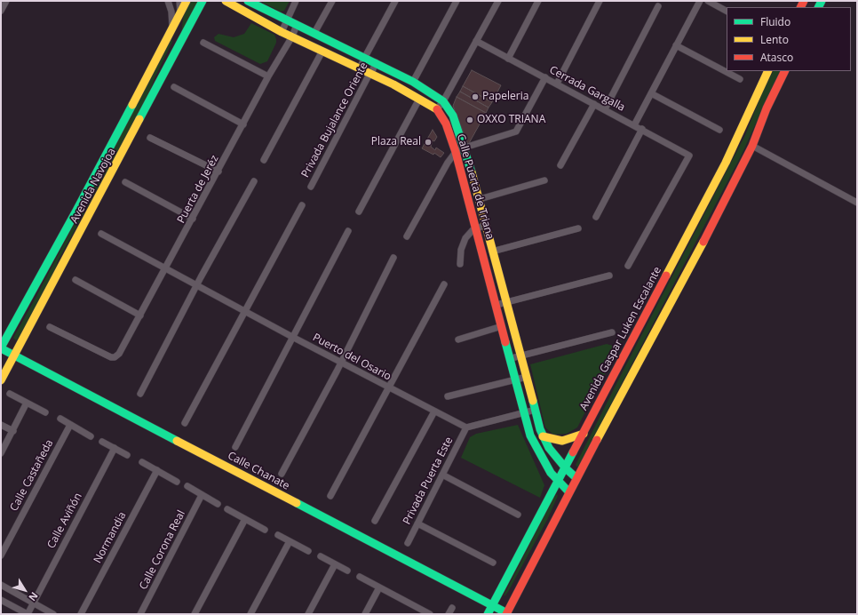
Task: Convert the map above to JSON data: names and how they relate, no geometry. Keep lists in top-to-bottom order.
{
  "streets": {
    "street": [
      "Cerrada Gargalla",
      "Privada Bujalance Oriente",
      "Avenida Navojoa",
      "Calle Puerta de Triana",
      "Puerta de Jeréz",
      "Avenida Gaspar Luken Escalante",
      "Puerto del Osario",
      "Calle Chanate",
      "Calle Castañeda",
      "Privada Puerta Este",
      "Calle Aviñón",
      "Normandia",
      "Calle Corona Real"
    ]
  },
  "crossings": [
    ["Privada Bujalance Oriente", "Calle Puerta de Triana"],
    ["Avenida Navojoa", "Calle Chanate"],
    ["Calle Puerta de Triana", "Puerta de Jeréz"],
    ["Calle Puerta de Triana", "Avenida Gaspar Luken Escalante"],
    ["Puerta de Jeréz", "Puerto del Osario"],
    ["Avenida Gaspar Luken Escalante", "Calle Chanate"],
    ["Puerto del Osario", "Privada Puerta Este"]
  ],
  "places": ["Papeleria", "OXXO TRIANA", "Plaza Real"],
  "legend": ["Fluido", "Lento", "Atasco"],
  "north": "bottom right"
}
